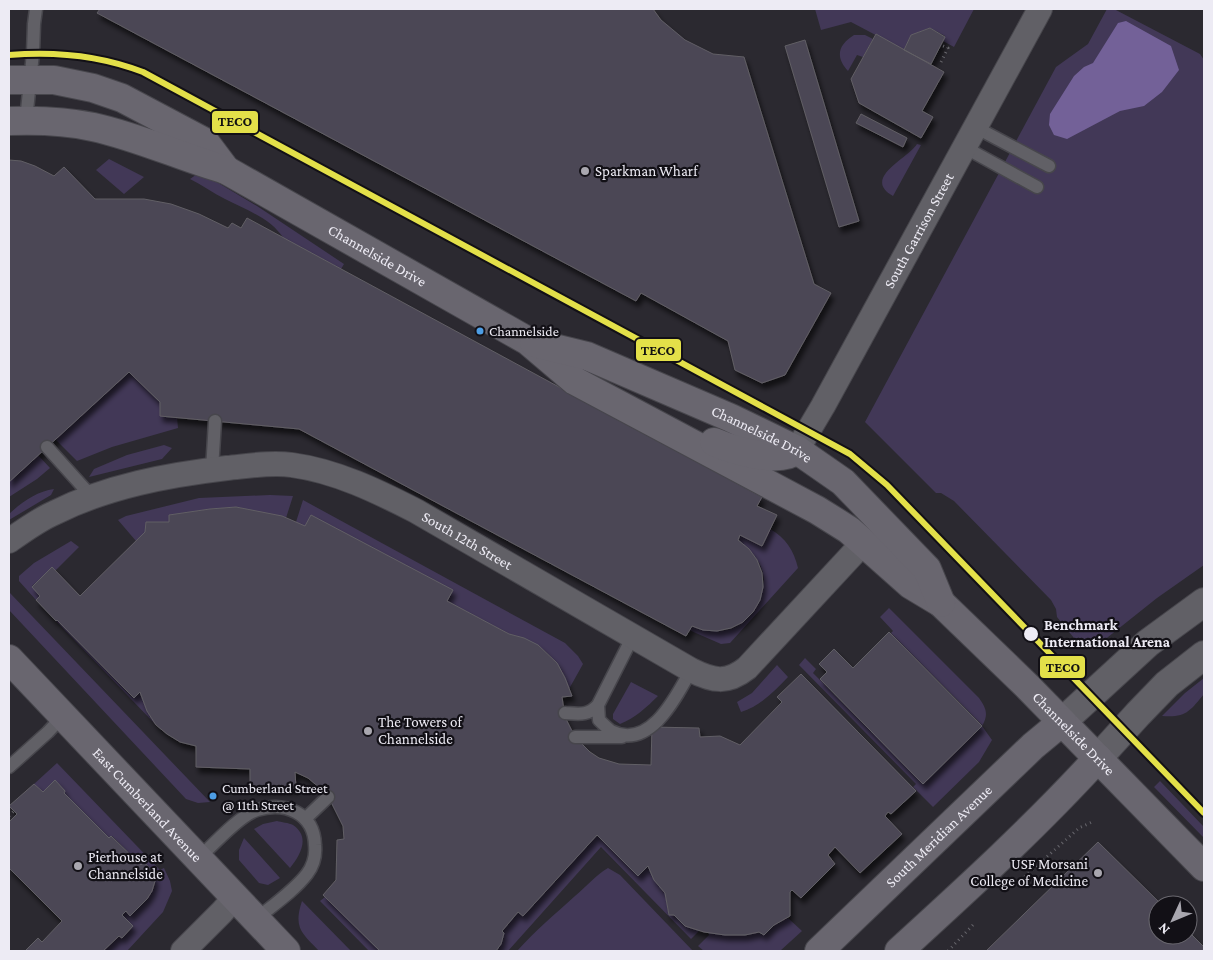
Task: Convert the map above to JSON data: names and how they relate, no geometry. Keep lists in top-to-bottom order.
{
  "streets": {
    "main road": ["Channelside Drive", "East Cumberland Avenue", "South Meridian Avenue"],
    "street": ["South Garrison Street", "South 12th Street"]
  },
  "crossings": [
    ["South Garrison Street", "Channelside Drive"],
    ["Channelside Drive", "South 12th Street"],
    ["Channelside Drive", "South Meridian Avenue"]
  ],
  "places": [
    "Sparkman Wharf",
    "Channelside",
    "Benchmark International Arena",
    "The Towers of Channelside",
    "Cumberland Street @ 11th Street",
    "Pierhouse at Channelside",
    "USF Morsani College of Medicine"
  ],
  "lines": ["transit line TECO"],
  "north": "bottom left"
}
